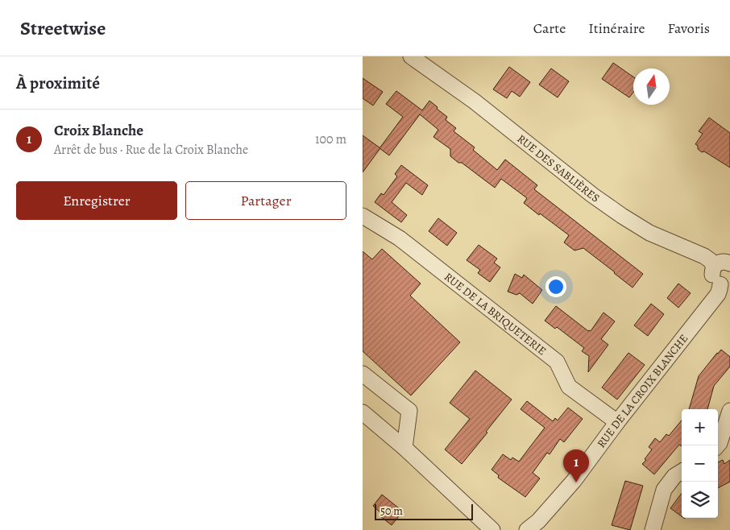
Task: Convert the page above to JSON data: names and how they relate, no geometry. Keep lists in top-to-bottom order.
{
  "streets": {
    "street": ["RUE DES SABLIÈRES", "RUE DE LA BRIQUETERIE", "RUE DE LA CROIX BLANCHE"]
  },
  "crossings": [
    ["RUE DE LA BRIQUETERIE", "RUE DE LA CROIX BLANCHE"]
  ],
  "scale_bar": "50 m",
  "north": "top",
  "page": {
    "header": "Streetwise",
    "nav": ["Carte", "Itinéraire", "Favoris"],
    "heading": "À proximité",
    "list": [
      {
        "mark": "1",
        "name": "Croix Blanche",
        "note": "Arrêt de bus · Rue de la Croix Blanche",
        "value": "100 m"
      }
    ],
    "buttons": ["Enregistrer", "Partager"],
    "map_buttons": ["+", "−"],
    "pins": "1",
    "scale": "50 m"
  }
}
